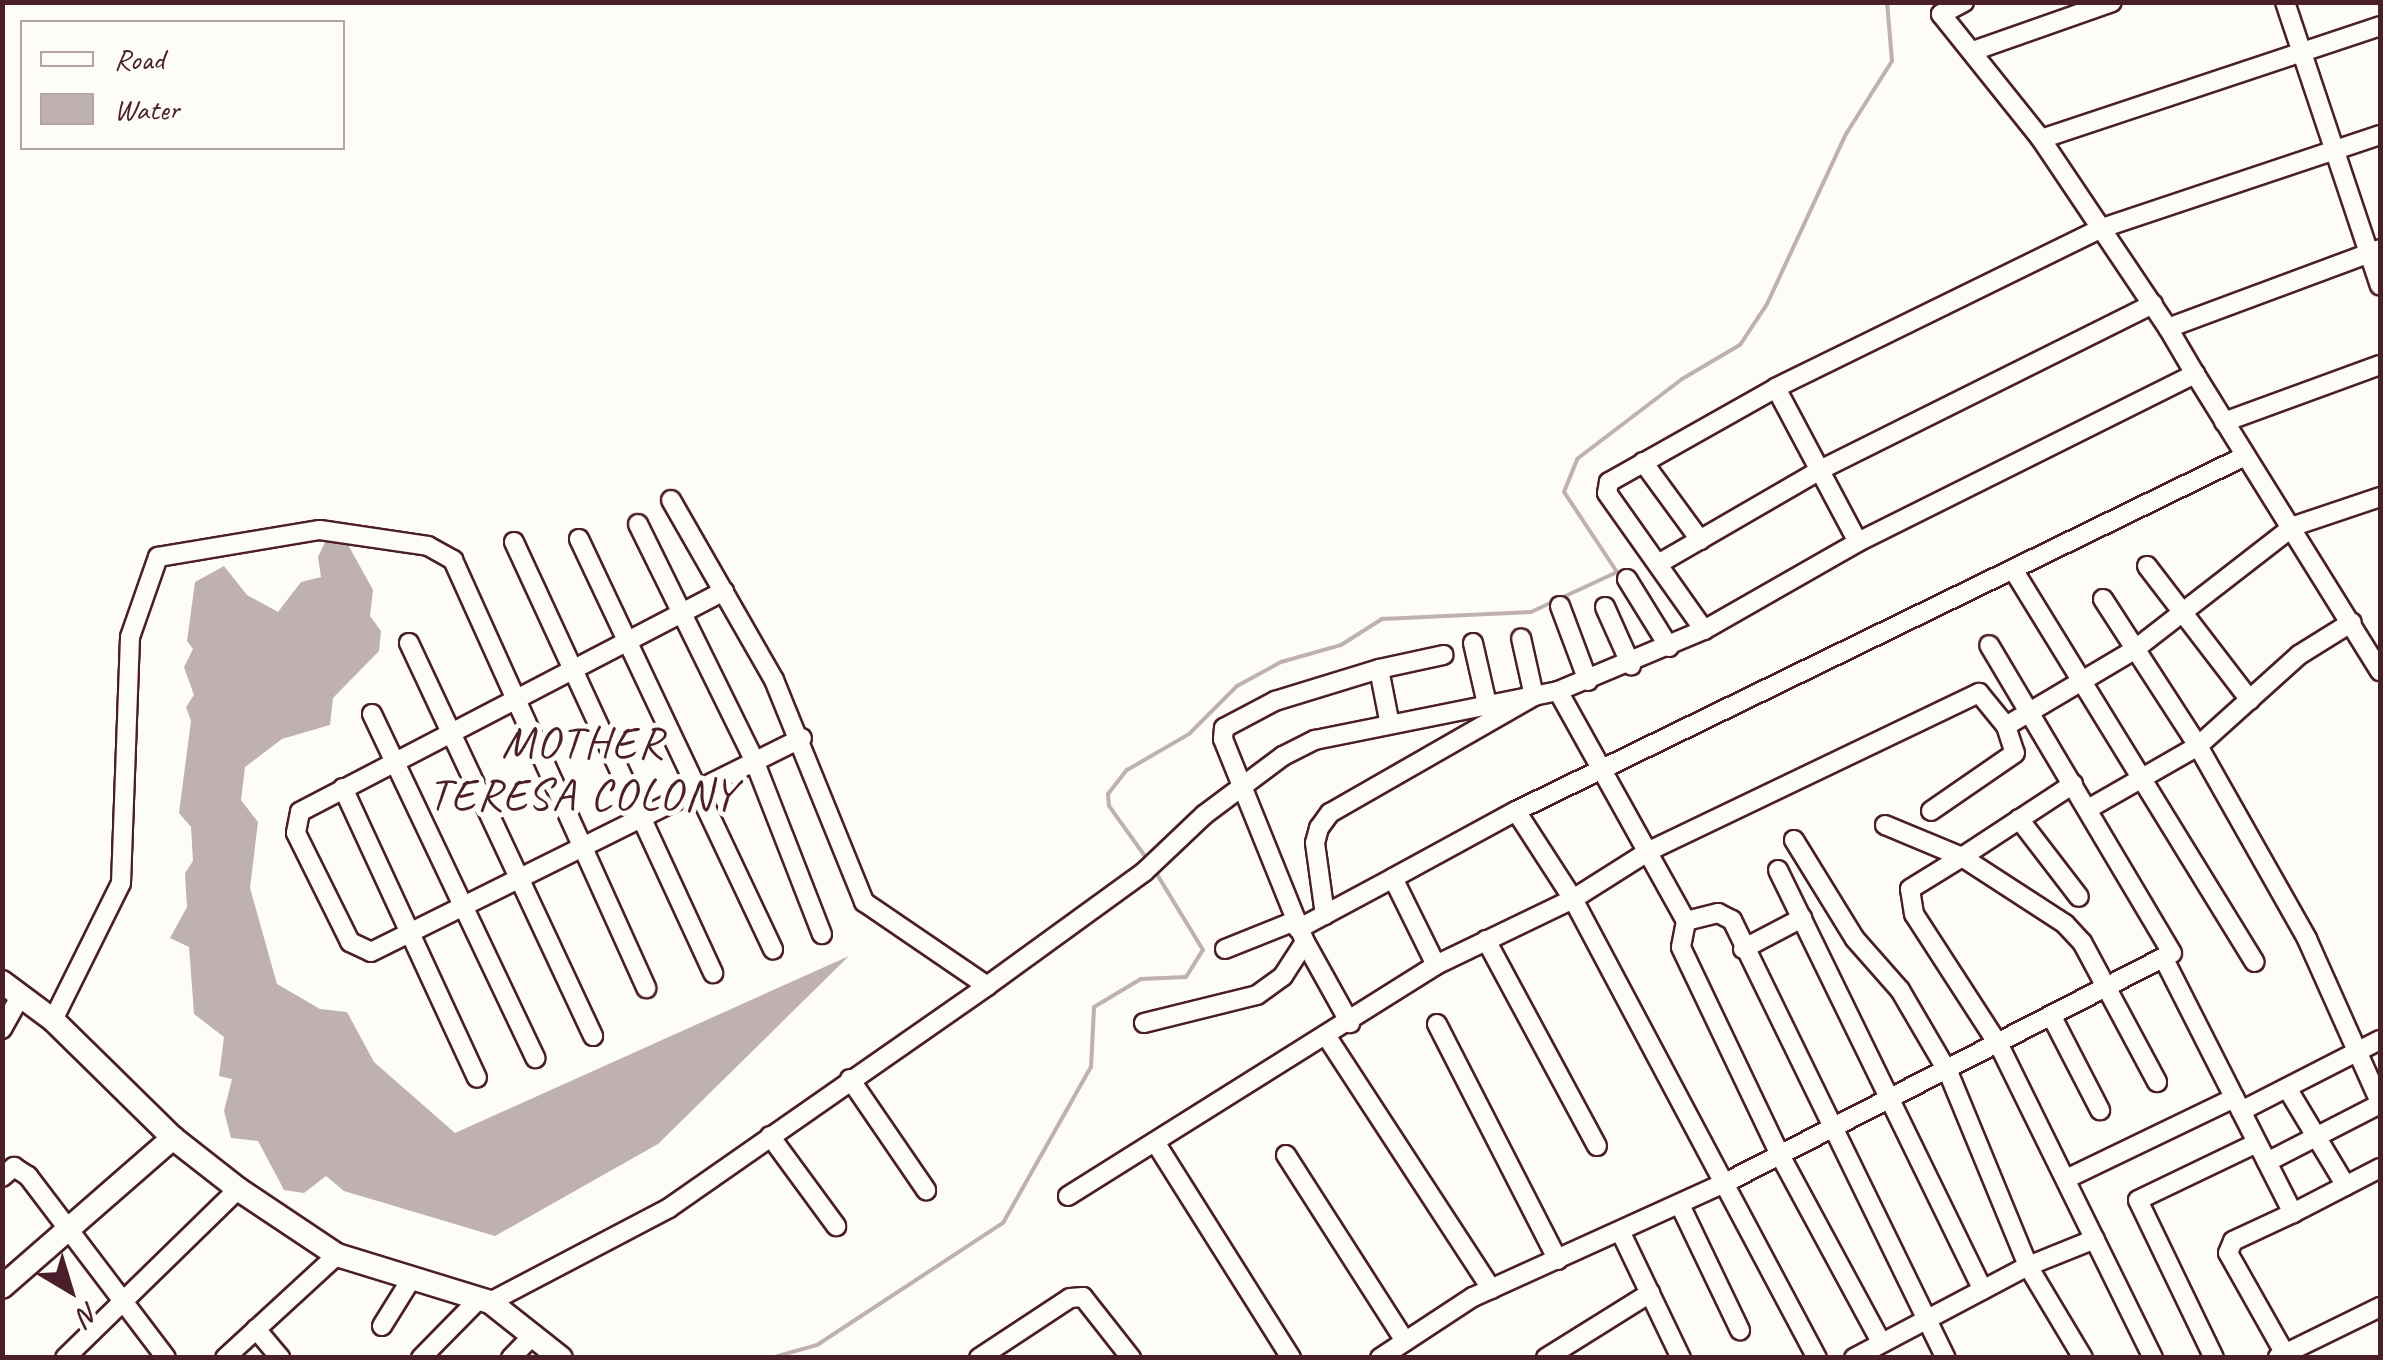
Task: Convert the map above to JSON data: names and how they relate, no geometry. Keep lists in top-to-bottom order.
{
  "districts": ["MOTHER TERESA COLONY"],
  "legend": ["Road", "Water"],
  "north": "bottom right"
}
